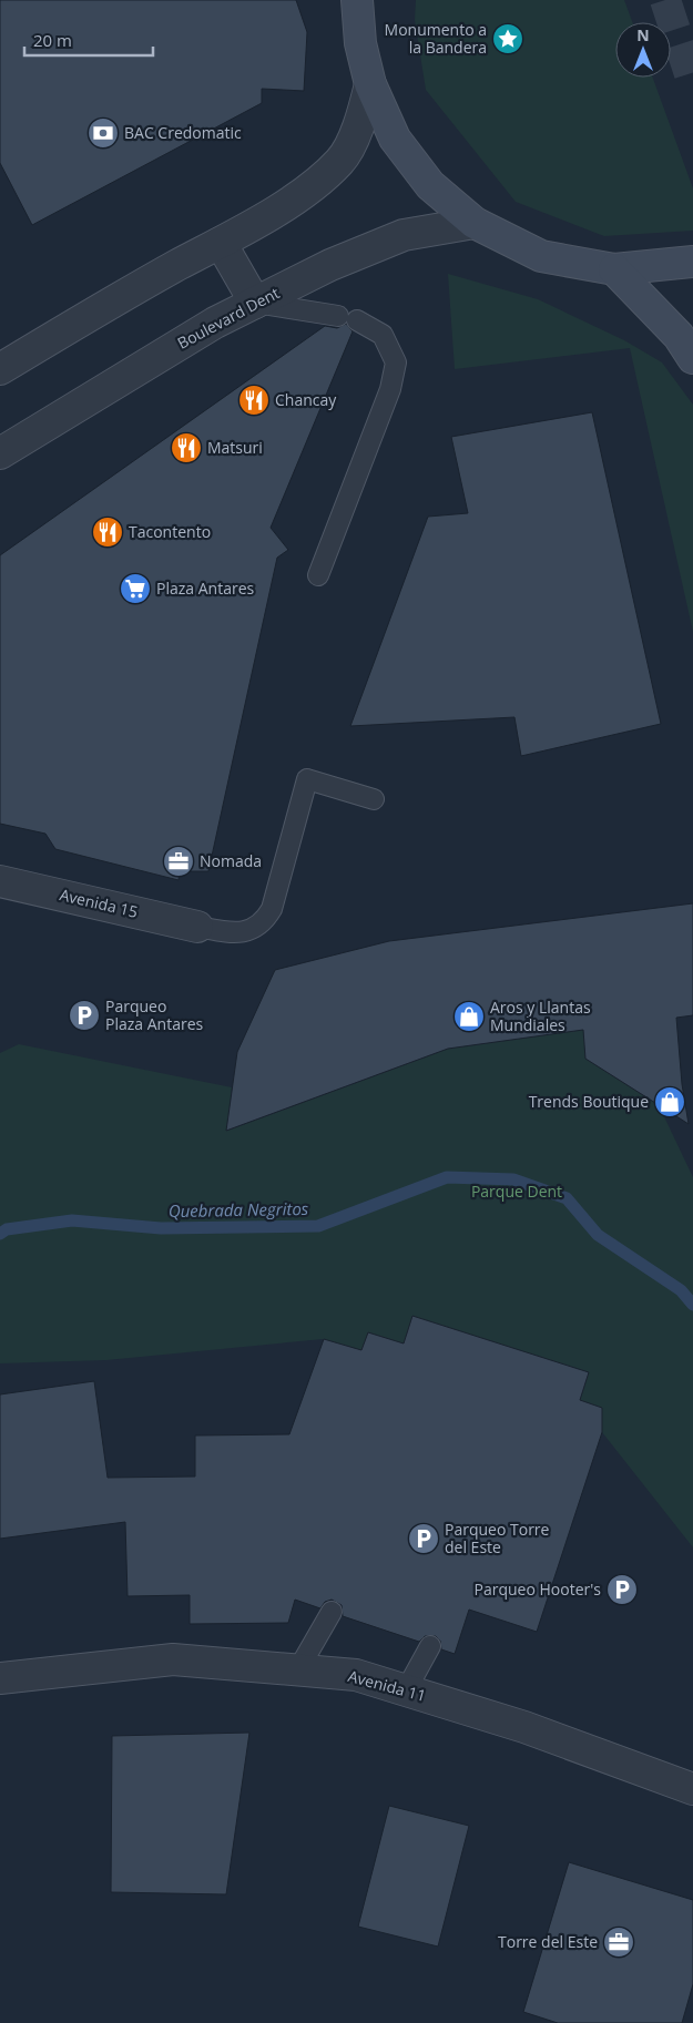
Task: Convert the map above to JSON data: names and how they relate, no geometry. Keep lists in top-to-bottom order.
{
  "streets": {
    "street": ["Boulevard Dent", "Avenida 15", "Avenida 11"]
  },
  "water": ["Quebrada Negritos"],
  "parks": ["Parque Dent"],
  "places": {
    "place": ["Monumento a la Bandera"],
    "bank": ["BAC Credomatic"],
    "restaurant": ["Chancay", "Matsuri", "Tacontento"],
    "supermarket": ["Plaza Antares"],
    "office": ["Nomada", "Torre del Este"],
    "parking": ["Parqueo Plaza Antares", "Parqueo Torre del Este", "Parqueo Hooter's"],
    "shop": ["Aros y Llantas Mundiales", "Trends Boutique"]
  },
  "scale_bar": "20 m",
  "north": "top"
}
